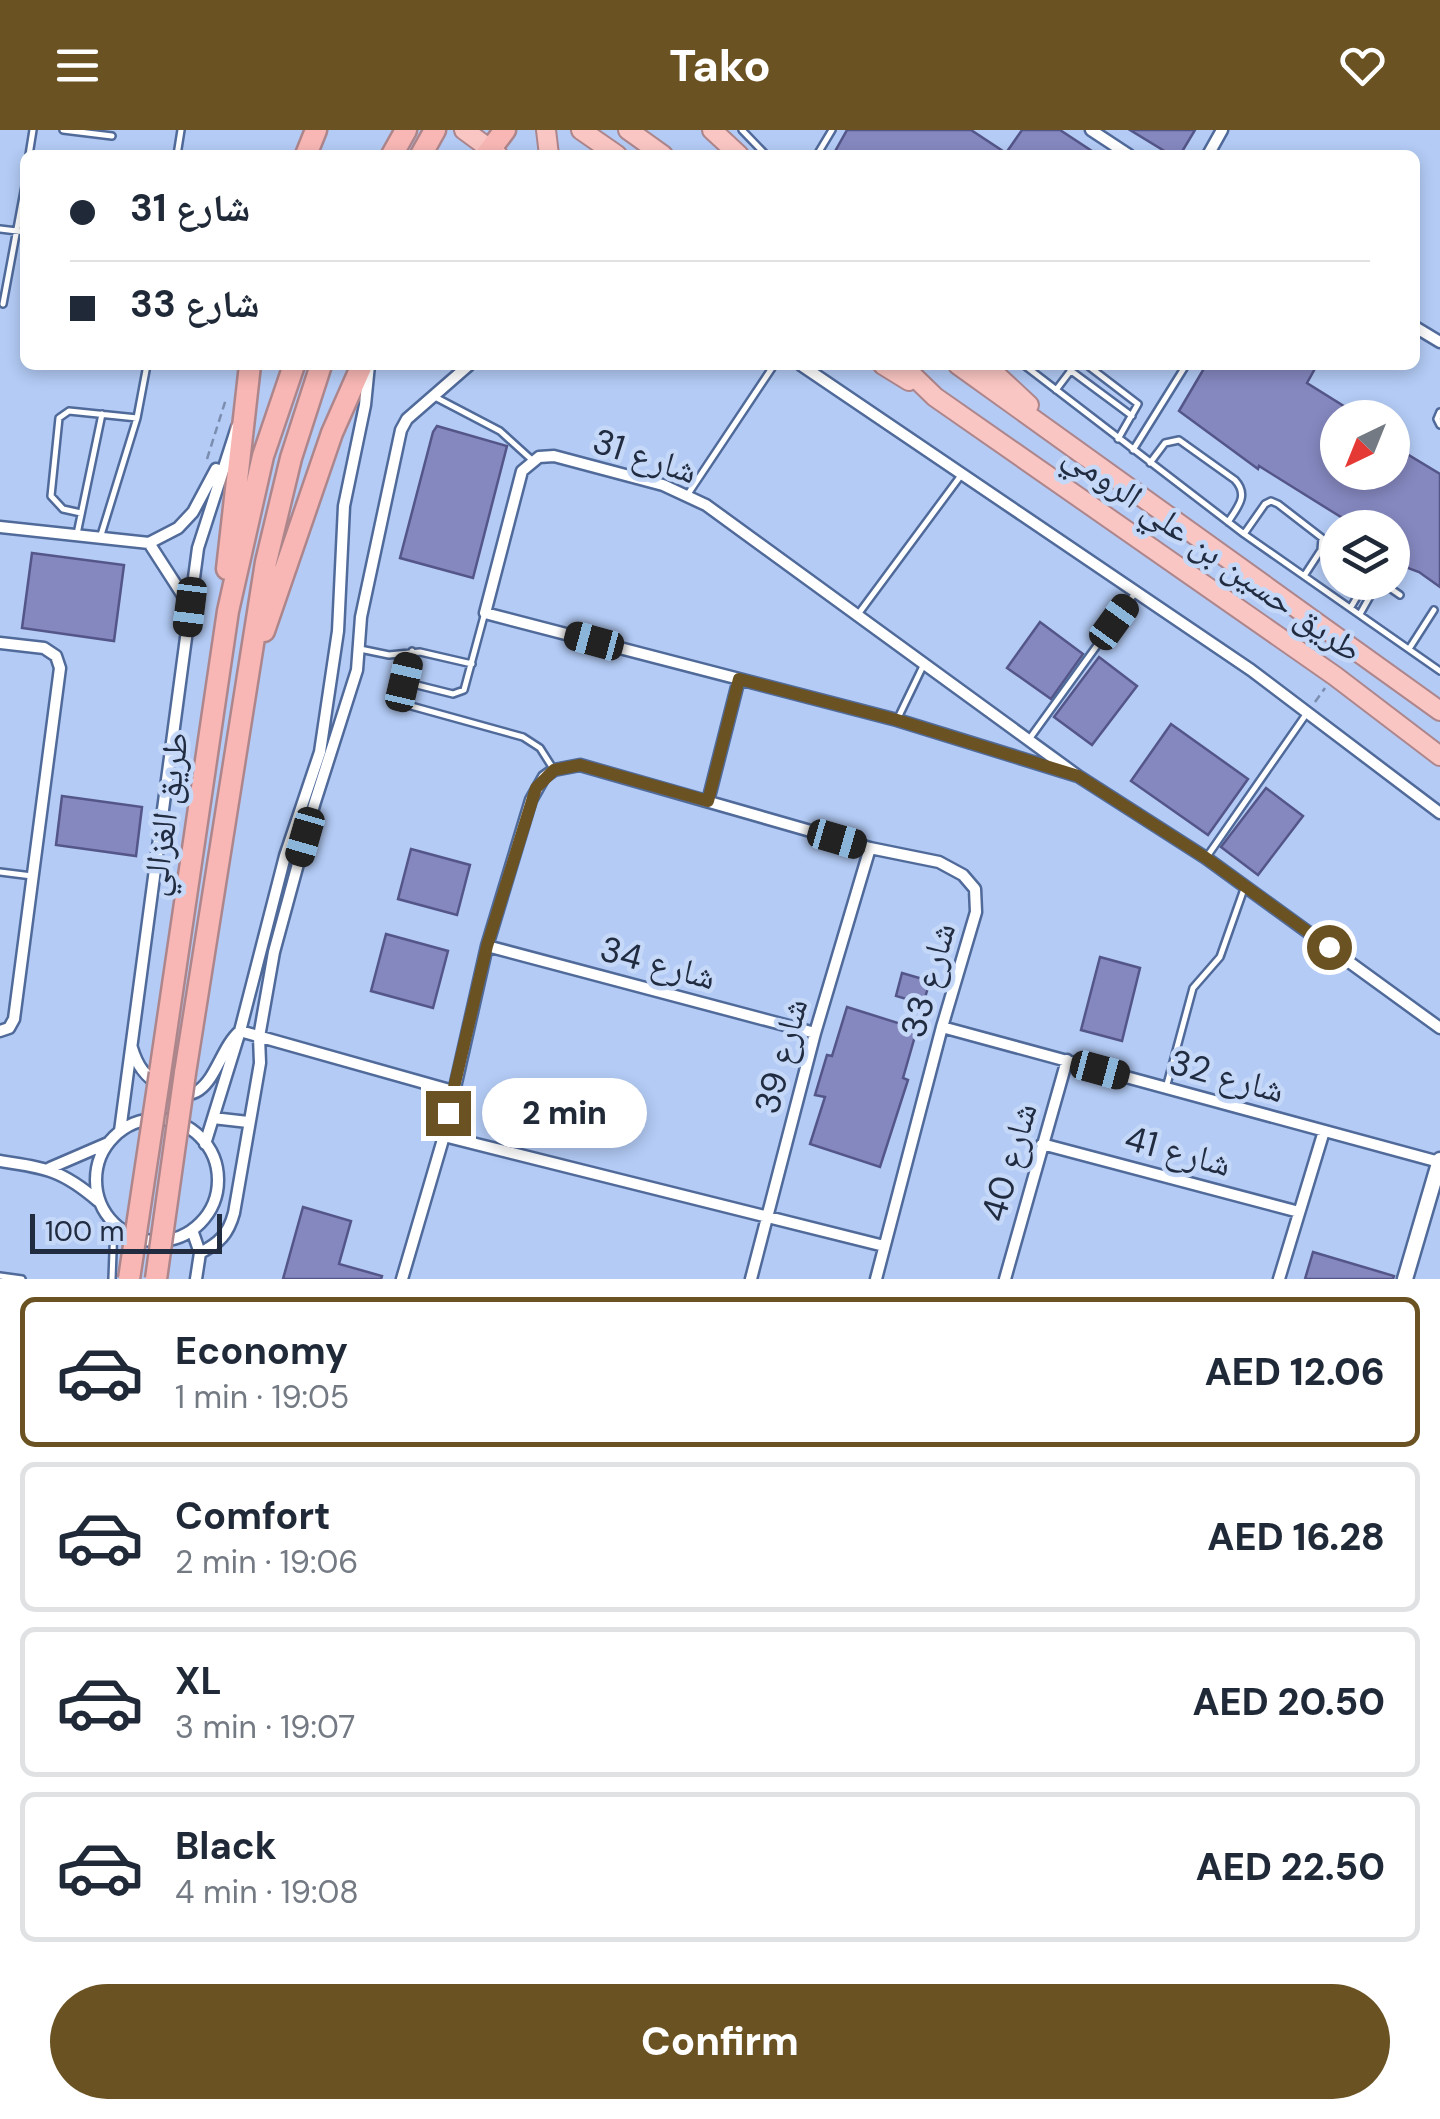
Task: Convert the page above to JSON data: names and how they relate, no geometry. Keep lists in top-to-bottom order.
{
  "streets": {
    "highway": ["طريق حسين بن علي الرومي", "طريق الغزالي"],
    "street": [
      "شارع 31",
      "شارع 34",
      "شارع 33",
      "شارع 39",
      "32 شارع",
      "شارع 41",
      "شارع 40"
    ]
  },
  "crossings": [
    ["شارع 34", "شارع 39"],
    ["شارع 33", "شارع 39"],
    ["شارع 33", "32 شارع"],
    ["32 شارع", "شارع 40"],
    ["شارع 41", "شارع 40"]
  ],
  "scale_bar": "100 m",
  "north": "bottom left",
  "page": {
    "header": "Tako",
    "banner": ["شارع 31", "شارع 33"],
    "bubble": "2 min",
    "scale": "100 m",
    "list": [
      {
        "name": "Economy",
        "note": "1 min · 19:05",
        "value": "AED 12.06"
      },
      {
        "name": "Comfort",
        "note": "2 min · 19:06",
        "value": "AED 16.28"
      },
      {
        "name": "XL",
        "note": "3 min · 19:07",
        "value": "AED 20.50"
      },
      {
        "name": "Black",
        "note": "4 min · 19:08",
        "value": "AED 22.50"
      }
    ],
    "buttons": "Confirm"
  }
}
